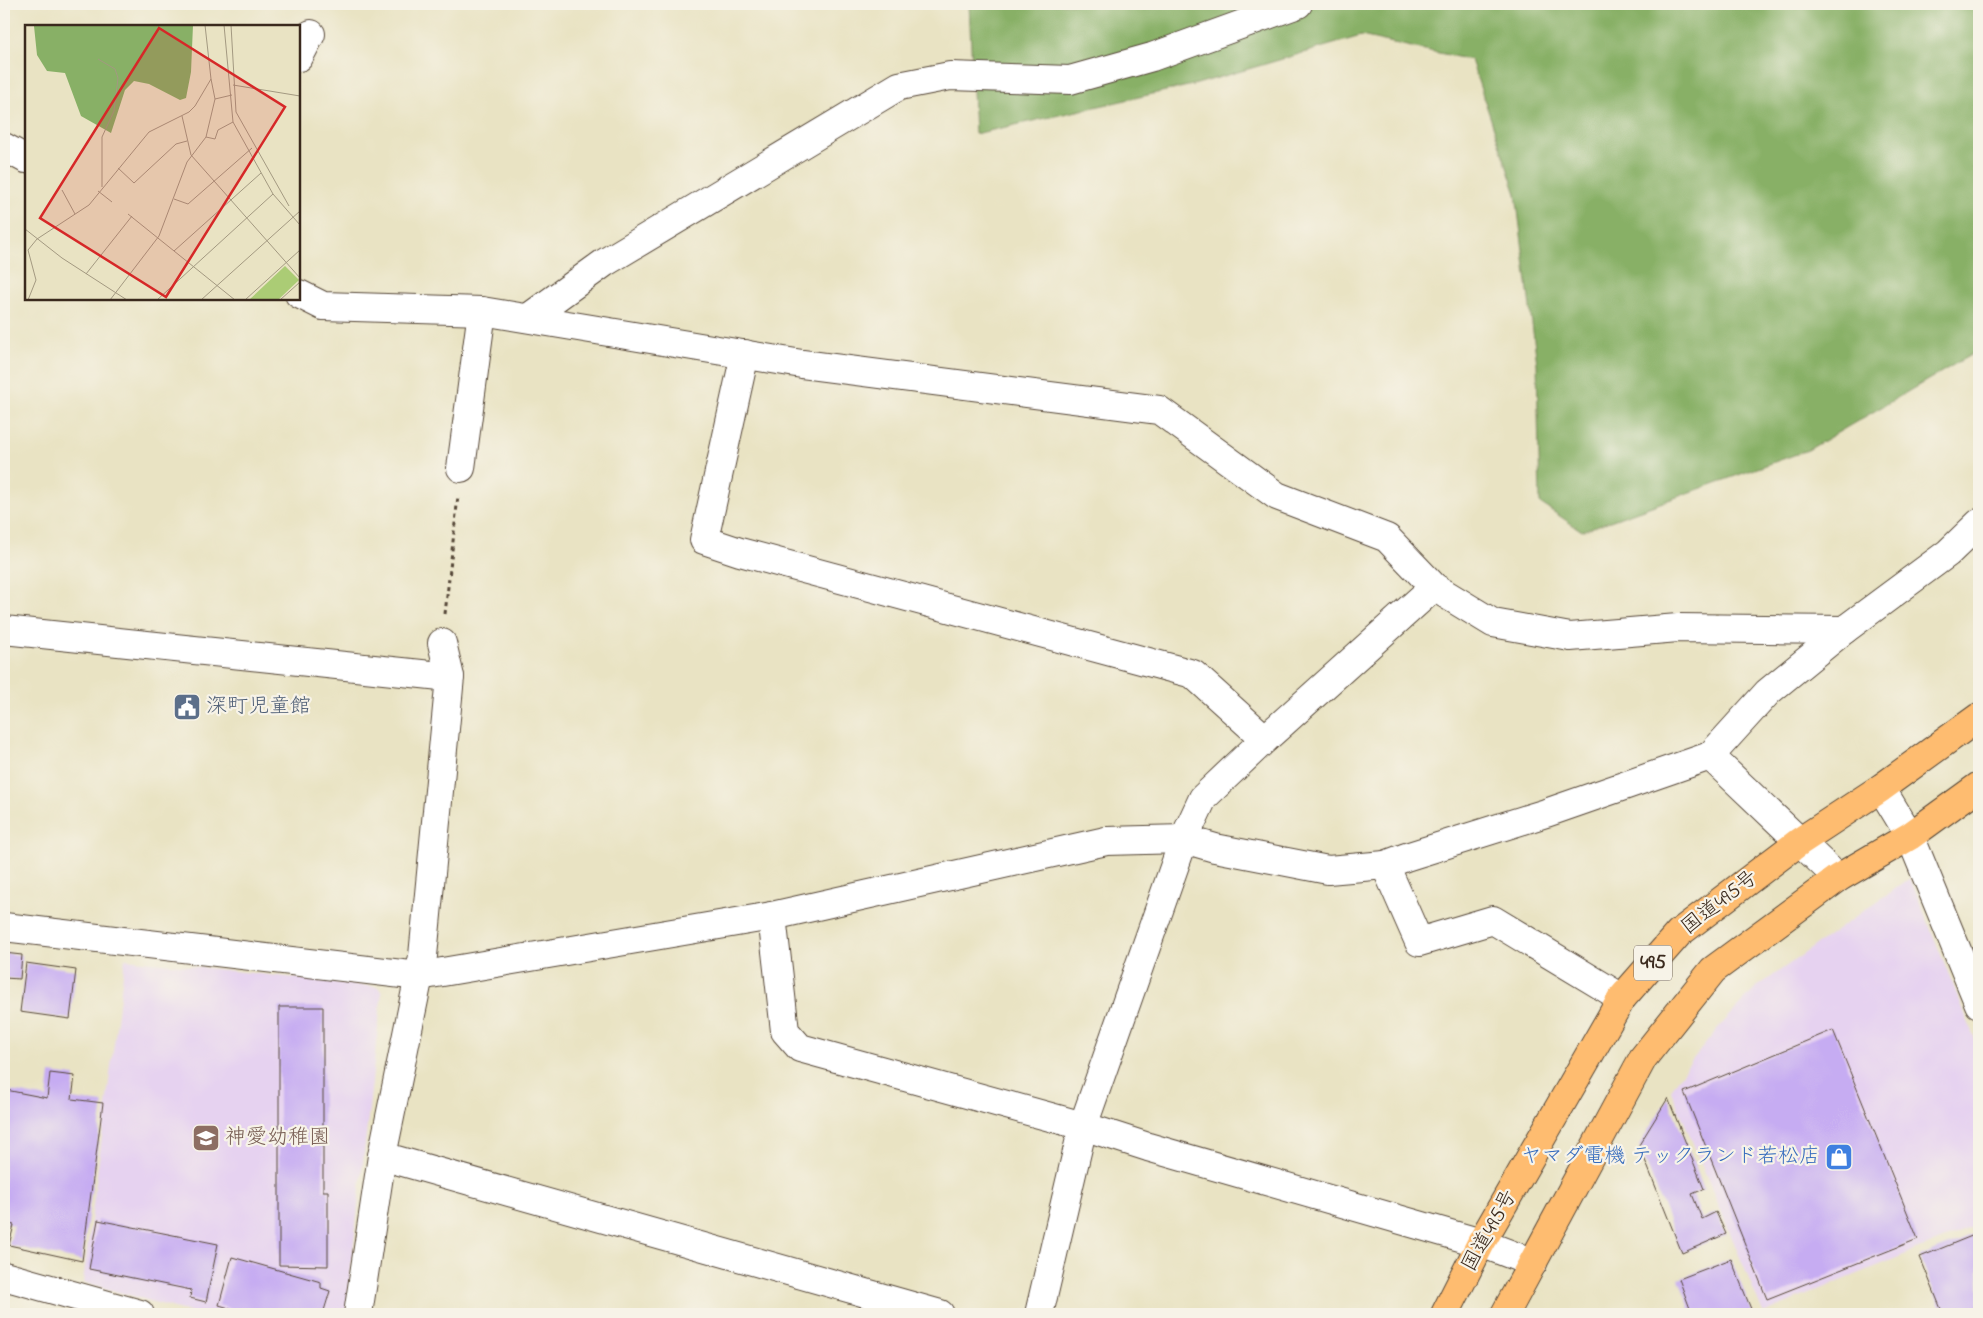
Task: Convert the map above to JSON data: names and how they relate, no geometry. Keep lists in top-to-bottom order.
{
  "streets": {
    "highway": ["国道495号", "495"]
  },
  "places": {
    "public building": ["深町児童館"],
    "school or university": ["神愛幼稚園"],
    "shop": ["ヤマダ電機 テックランド若松店"]
  }
}
